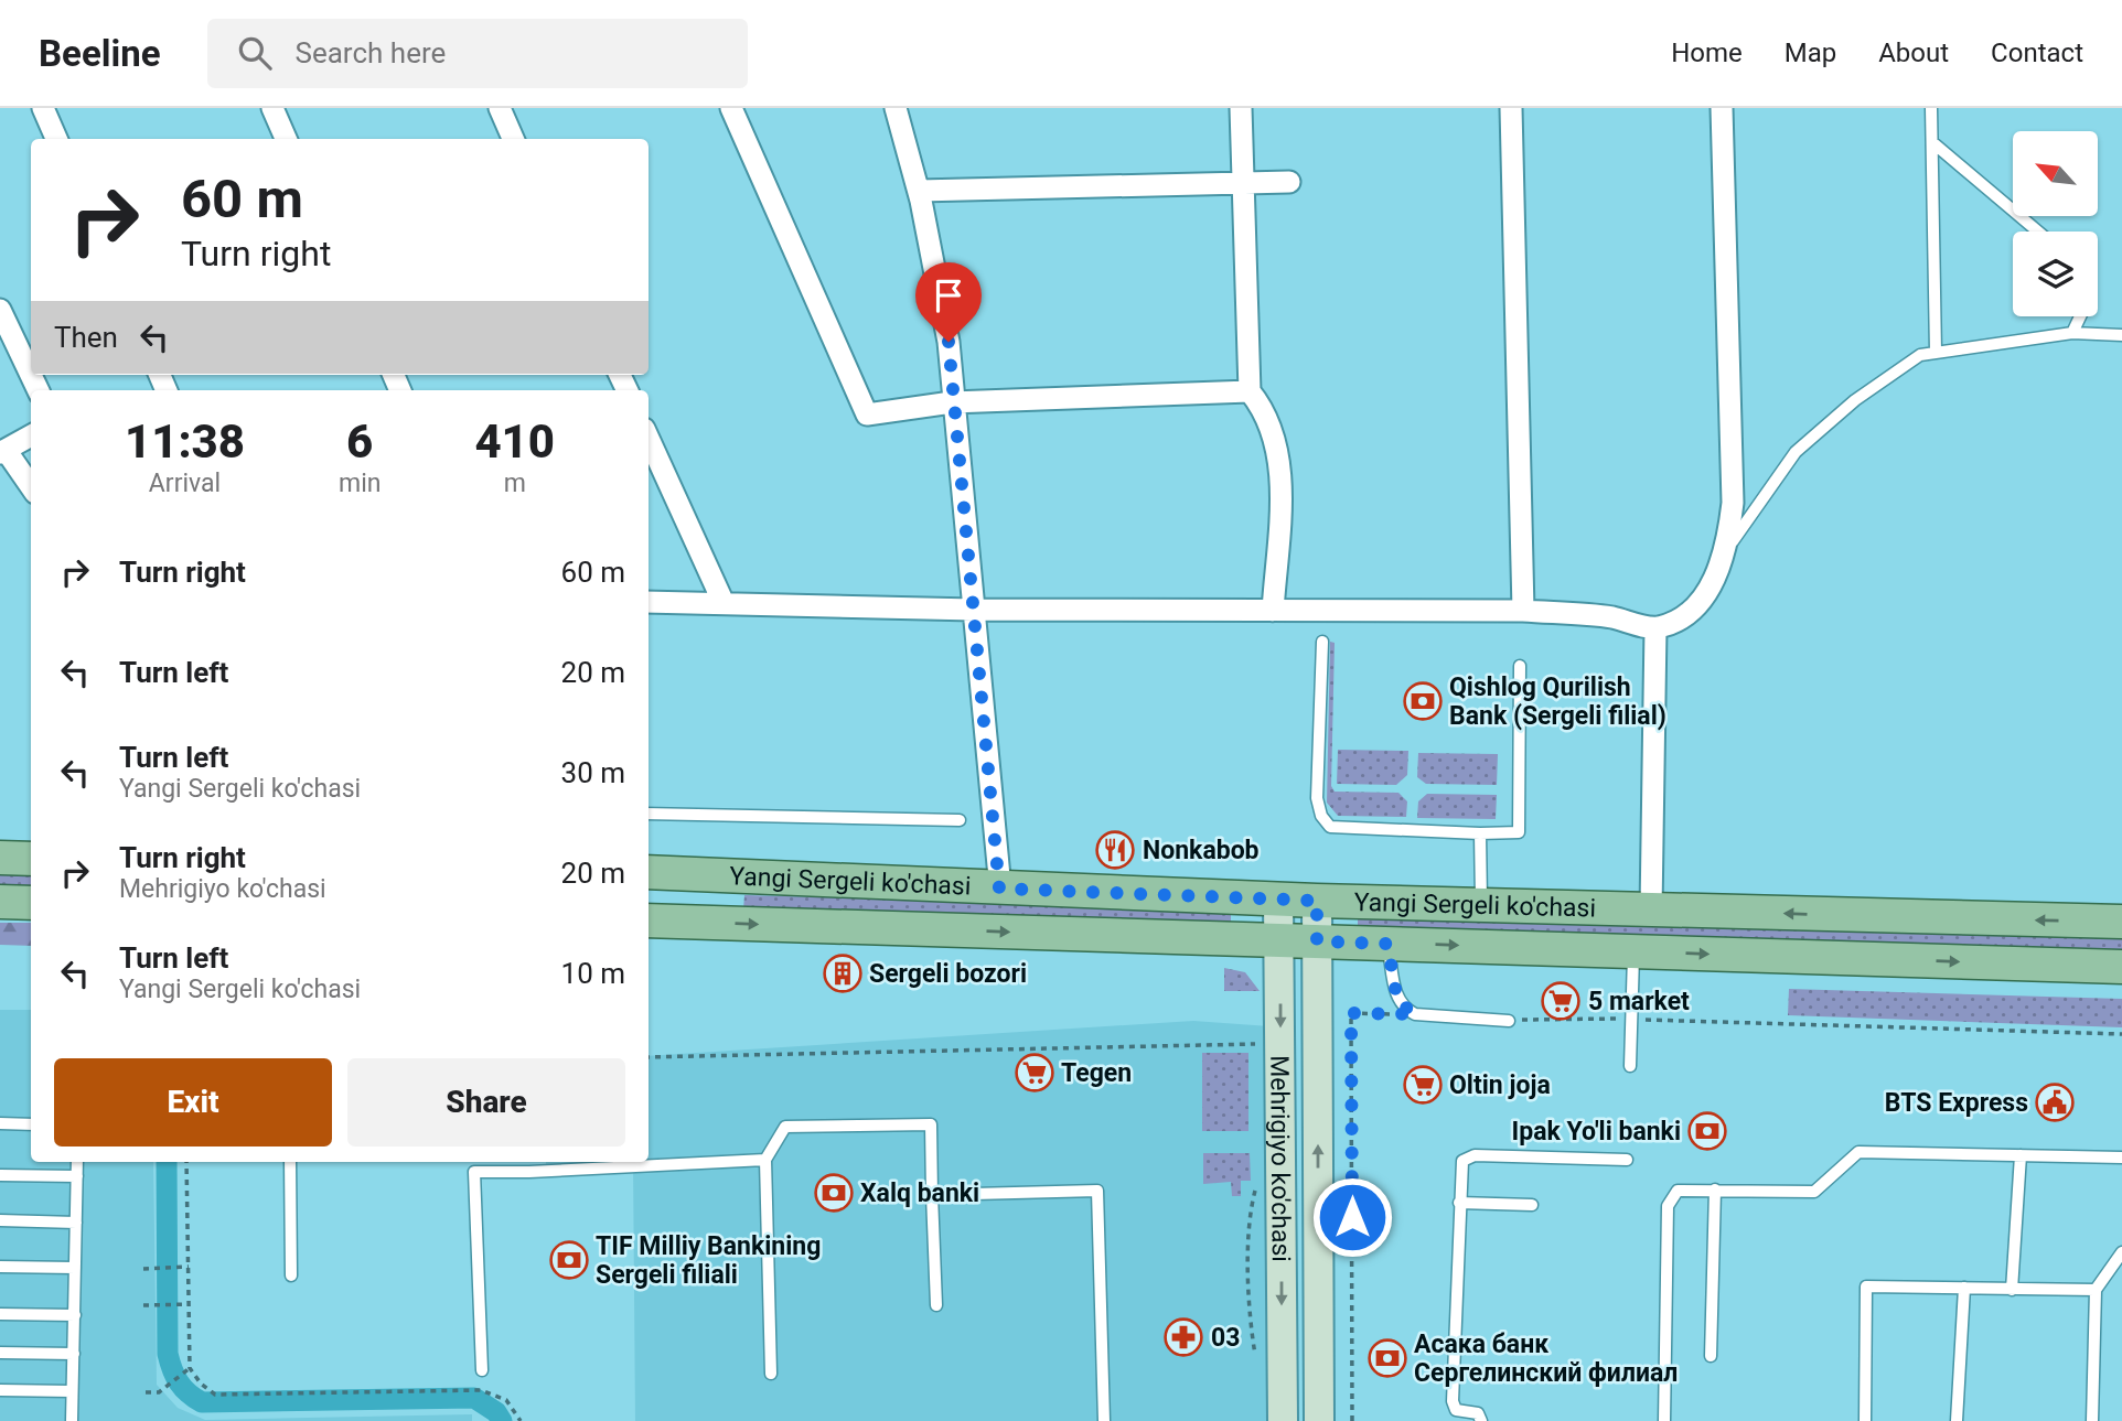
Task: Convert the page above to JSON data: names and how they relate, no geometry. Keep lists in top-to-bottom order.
{
  "streets": {
    "main road": ["Yangi Sergeli ko'chasi", "Mehrigiyo ko'chasi"]
  },
  "crossings": [
    ["Yangi Sergeli ko'chasi", "Mehrigiyo ko'chasi"]
  ],
  "places": {
    "bank": [
      "Qishlog Qurilish Bank (Sergeli filial)",
      "Ipak Yo'li banki",
      "Xalq banki",
      "TIF Milliy Bankining Sergeli filiali",
      "Асака банк Сергелинский филиал"
    ],
    "restaurant": ["Nonkabob"],
    "building": ["Sergeli bozori"],
    "supermarket": ["5 market", "Tegen", "Oltin joja"],
    "public building": ["BTS Express"],
    "pharmacy": ["03"]
  },
  "north": "top left",
  "page": {
    "header": "Beeline",
    "search": "Search here",
    "nav": [
      "Home",
      "Map",
      "About",
      "Contact"
    ],
    "turn": ["60 m", "Turn right"],
    "then": "Then",
    "eta": [
      "11:38",
      "Arrival",
      "6",
      "min",
      "410",
      "m"
    ],
    "list": [
      {
        "name": "Turn right",
        "value": "60 m"
      },
      {
        "name": "Turn left",
        "value": "20 m"
      },
      {
        "name": "Turn left",
        "note": "Yangi Sergeli ko'chasi",
        "value": "30 m"
      },
      {
        "name": "Turn right",
        "note": "Mehrigiyo ko'chasi",
        "value": "20 m"
      },
      {
        "name": "Turn left",
        "note": "Yangi Sergeli ko'chasi",
        "value": "10 m"
      }
    ],
    "buttons": ["Exit", "Share"]
  }
}
